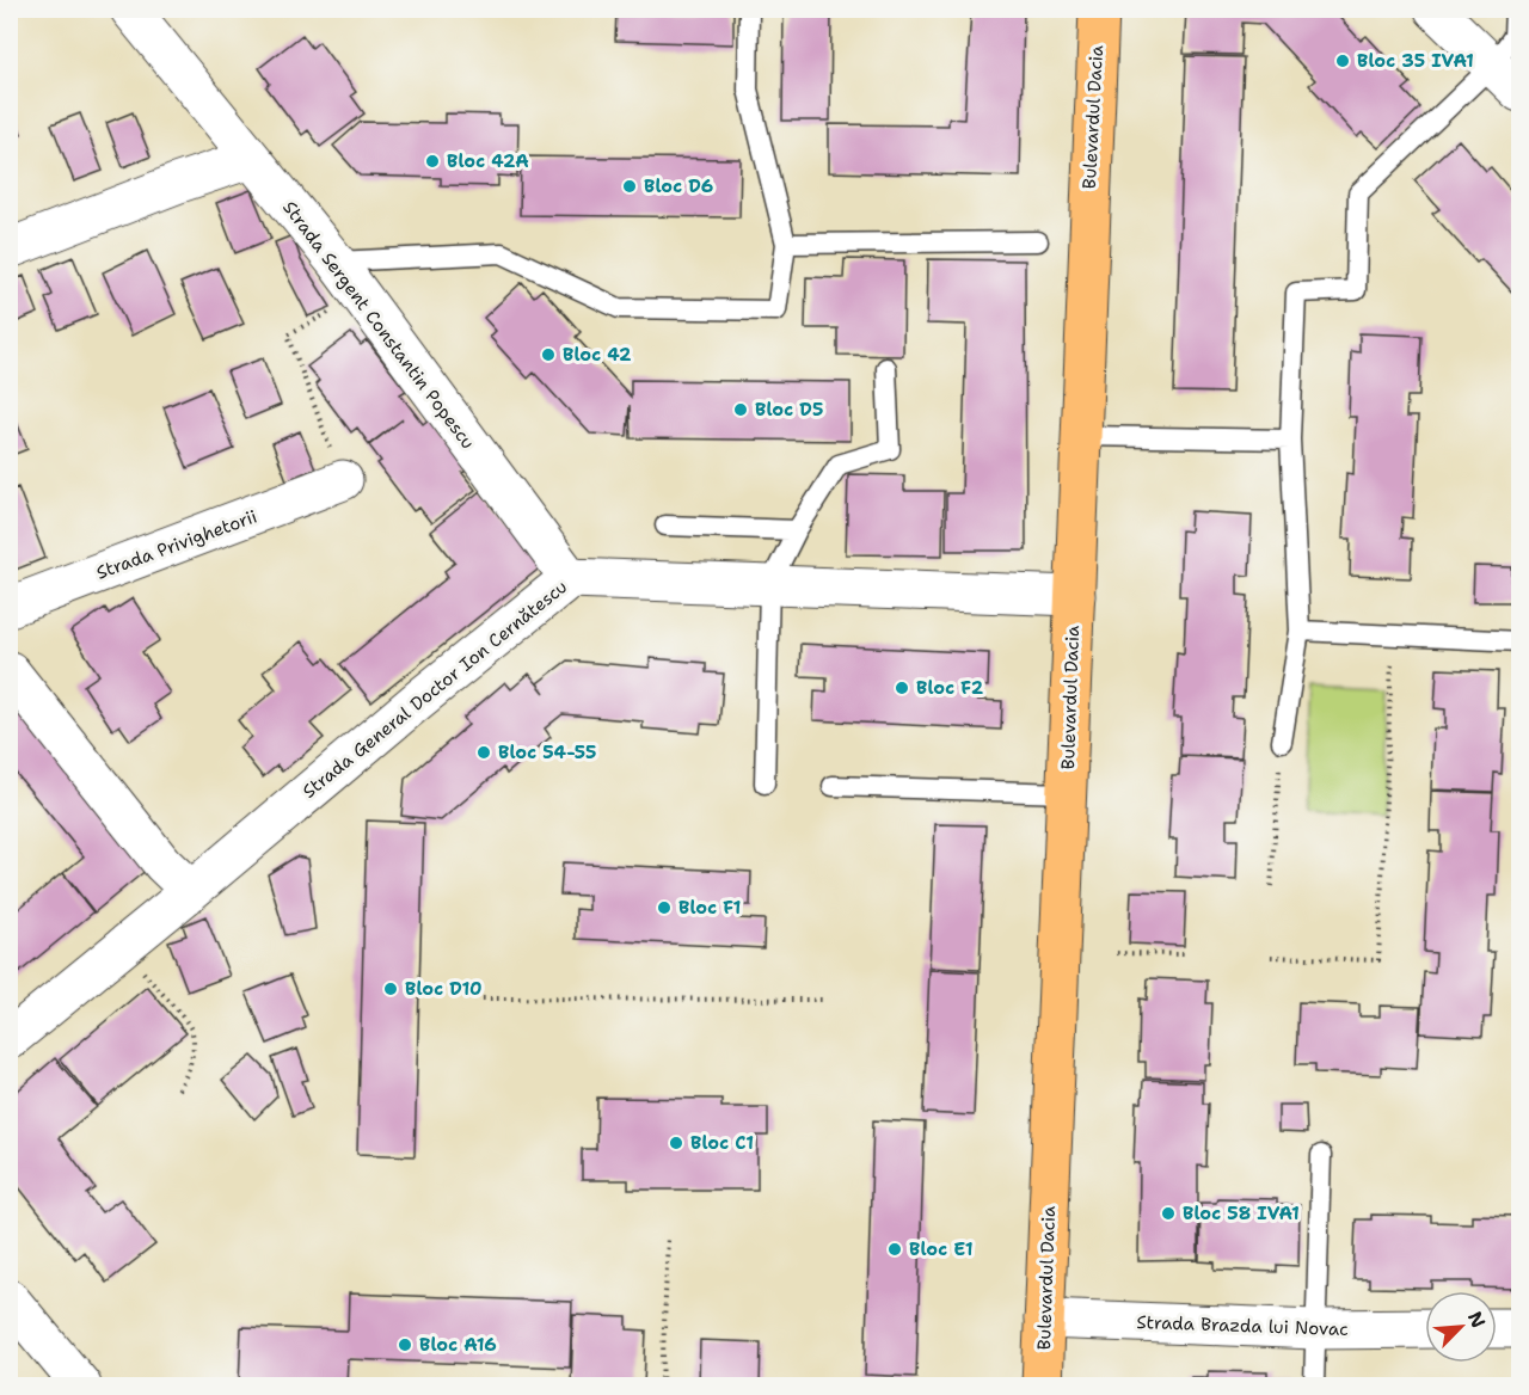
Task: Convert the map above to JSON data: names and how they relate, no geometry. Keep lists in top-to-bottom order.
{
  "streets": {
    "main road": ["Bulevardul Dacia"],
    "street": [
      "Strada Sergent Constantin Popescu",
      "Strada Privighetorii",
      "Strada General Doctor Ion Cernătescu",
      "Strada Brazda lui Novac"
    ]
  },
  "crossings": [
    ["Bulevardul Dacia", "Strada General Doctor Ion Cernătescu"],
    ["Bulevardul Dacia", "Strada Brazda lui Novac"],
    ["Strada Sergent Constantin Popescu", "Strada General Doctor Ion Cernătescu"]
  ],
  "places": [
    "Bloc 35 IVA1",
    "Bloc 42A",
    "Bloc D6",
    "Bloc 42",
    "Bloc D5",
    "Bloc F2",
    "Bloc 54-55",
    "Bloc F1",
    "Bloc D10",
    "Bloc C1",
    "Bloc 58 IVA1",
    "Bloc E1",
    "Bloc A16"
  ],
  "north": "top right"
}
